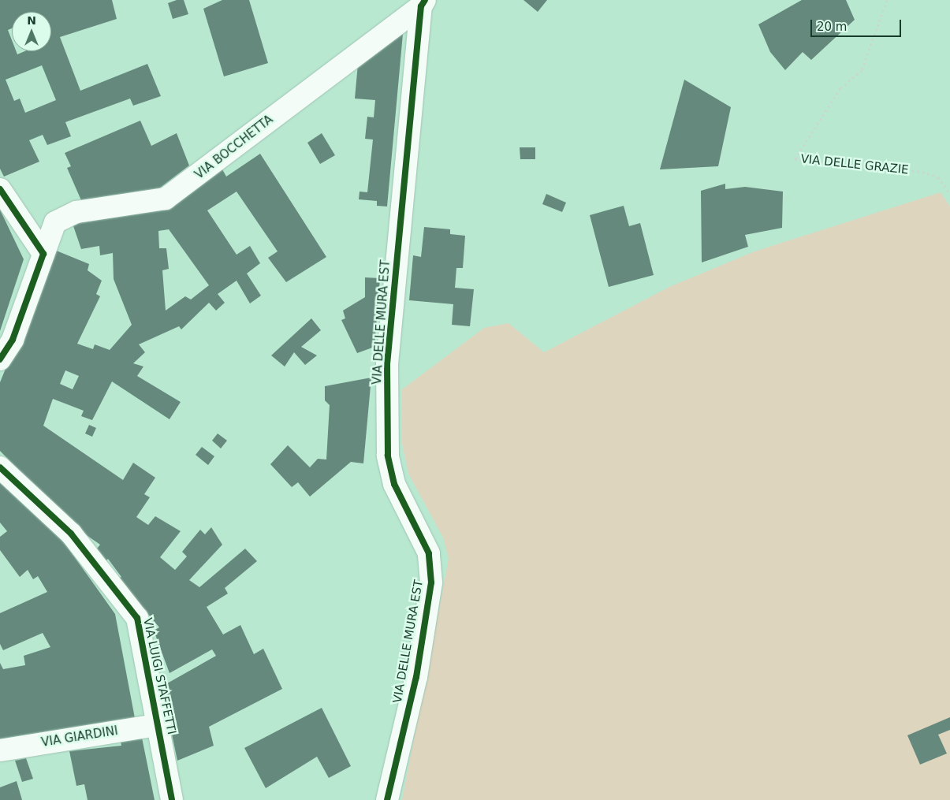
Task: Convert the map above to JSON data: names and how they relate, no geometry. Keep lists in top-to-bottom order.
{
  "streets": {
    "street": [
      "VIA BOCCHETTA",
      "VIA DELLE MURA EST",
      "VIA LUIGI STAFFETTI",
      "VIA GIARDINI"
    ],
    "path": ["VIA DELLE GRAZIE"]
  },
  "crossings": [
    ["VIA BOCCHETTA", "VIA DELLE MURA EST"],
    ["VIA LUIGI STAFFETTI", "VIA GIARDINI"]
  ],
  "scale_bar": "20 m",
  "north": "top"
}
